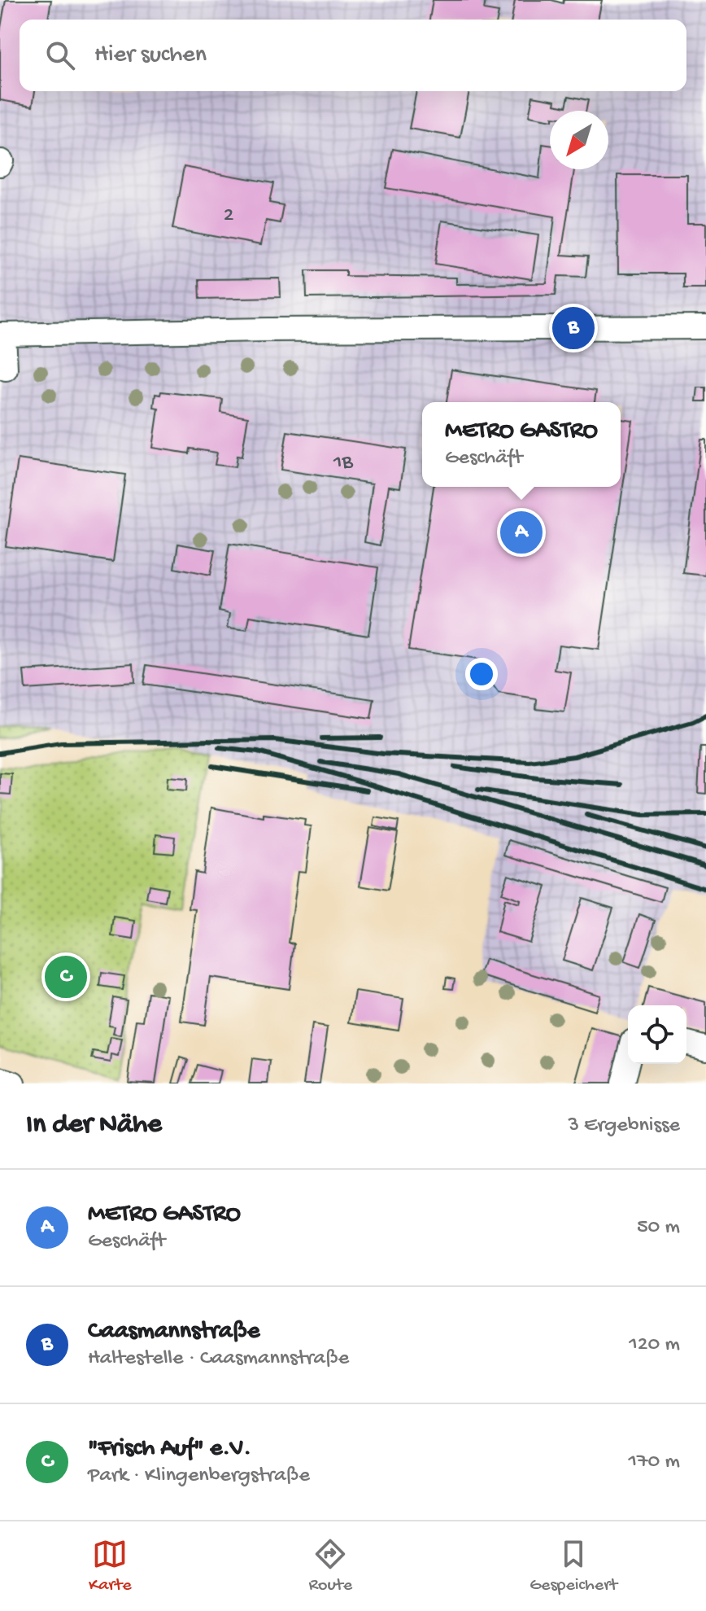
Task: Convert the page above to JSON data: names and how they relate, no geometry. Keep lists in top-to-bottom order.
{
  "house_numbers": ["2", "1B"],
  "north": "bottom left",
  "page": {
    "search": "Hier suchen",
    "pins": ["B", "A", "C"],
    "popup": ["METRO GASTRO", "Geschäft"],
    "heading": ["In der Nähe", "3 Ergebnisse"],
    "list": [
      {
        "mark": "A",
        "name": "METRO GASTRO",
        "note": "Geschäft",
        "value": "50 m"
      },
      {
        "mark": "B",
        "name": "Caasmannstraße",
        "note": "Haltestelle · Caasmannstraße",
        "value": "120 m"
      },
      {
        "mark": "C",
        "name": "\"Frisch Auf\" e.V.",
        "note": "Park · Klingenbergstraße",
        "value": "170 m"
      }
    ],
    "nav": ["Karte", "Route", "Gespeichert"]
  }
}
